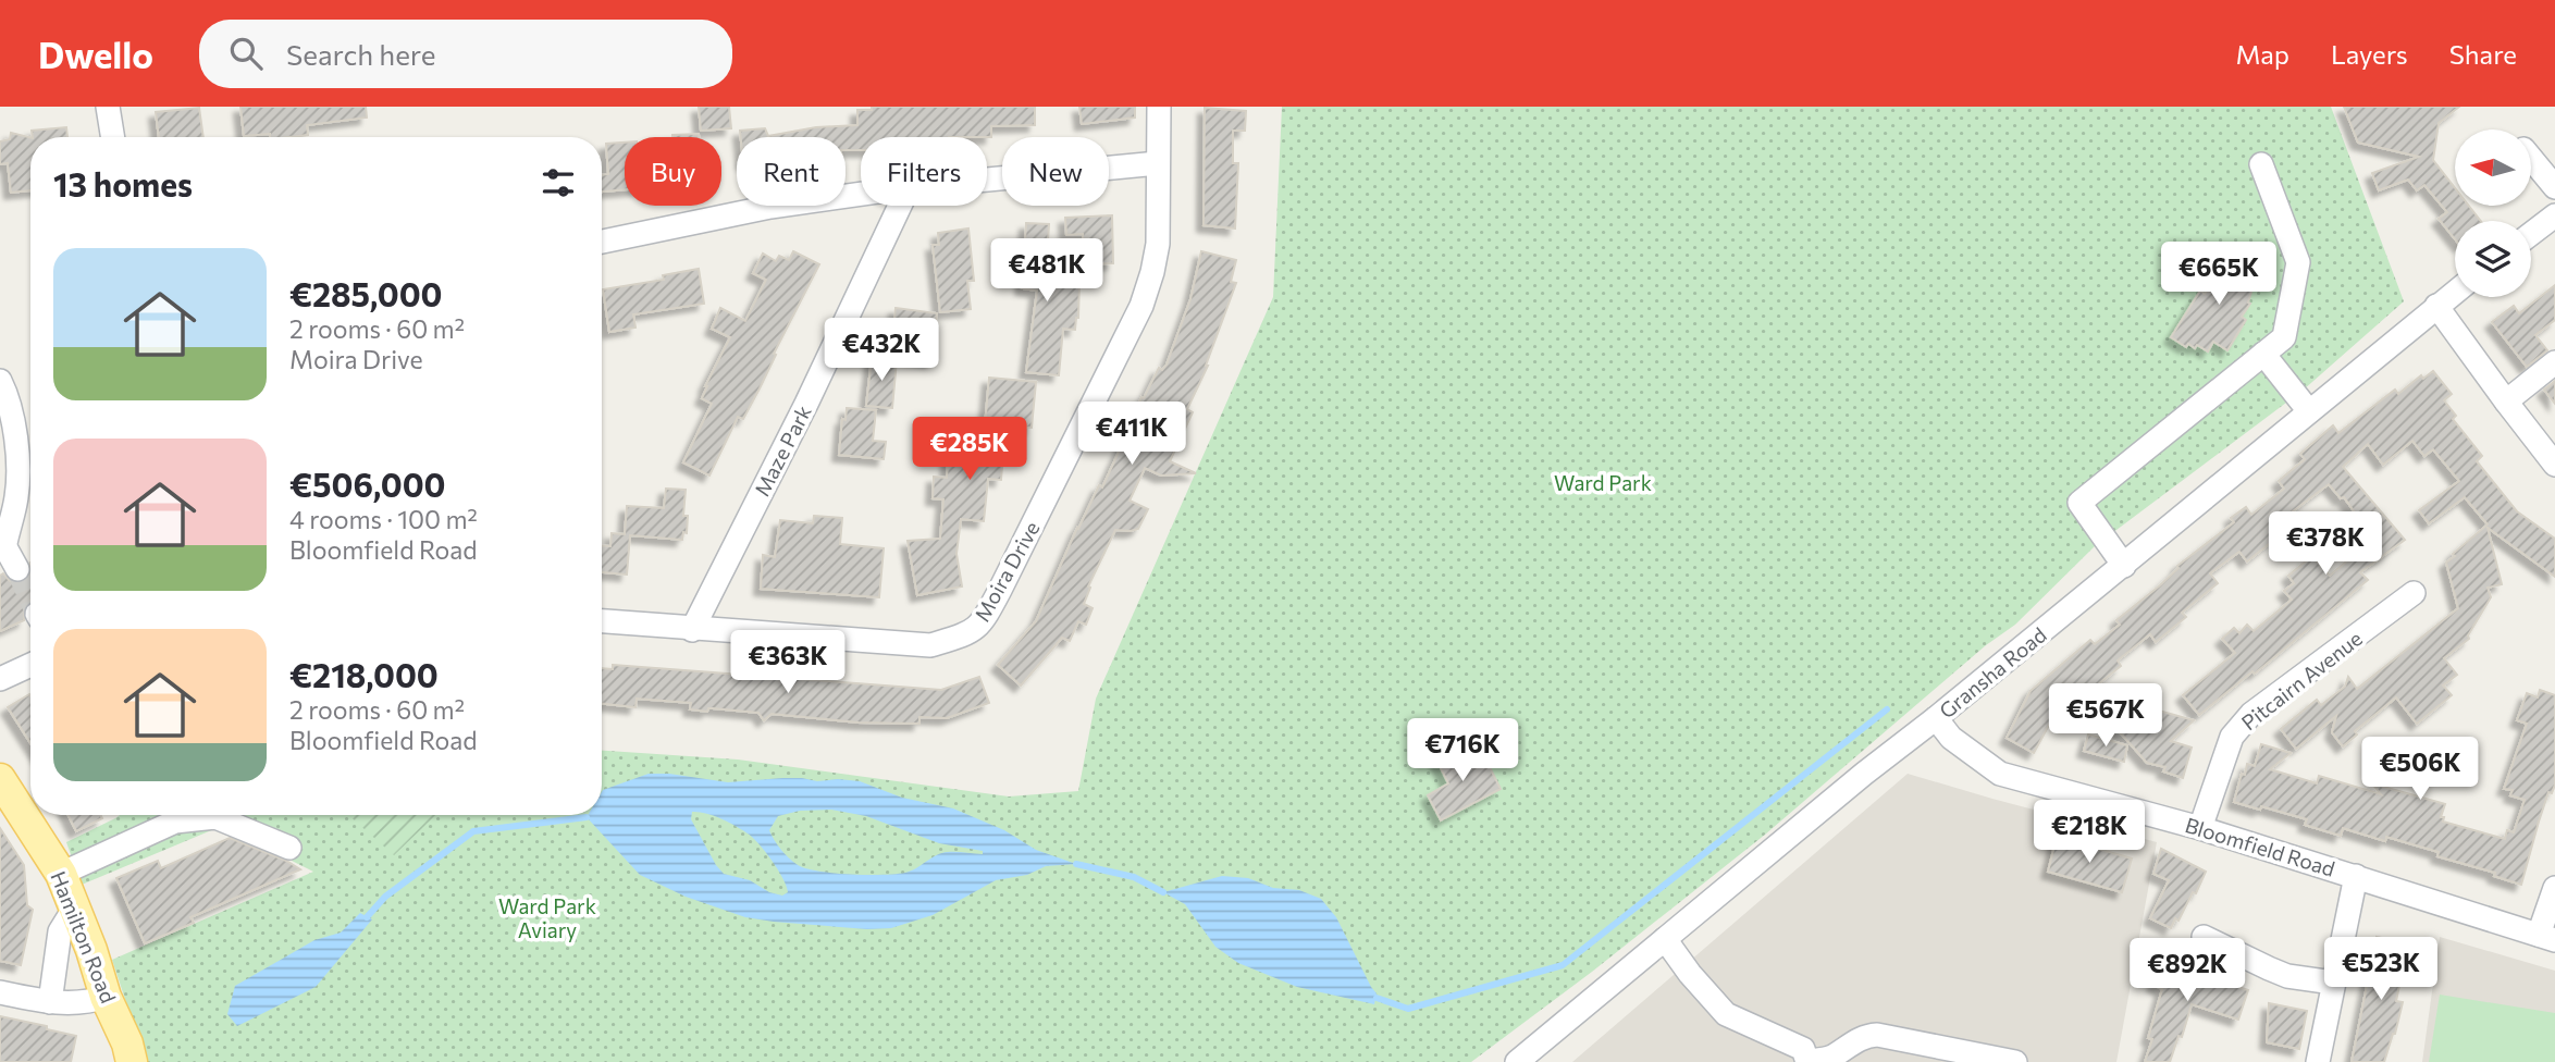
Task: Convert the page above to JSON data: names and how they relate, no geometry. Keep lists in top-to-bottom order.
{
  "streets": {
    "main road": ["Hamilton Road"],
    "street": [
      "Maze Park",
      "Moira Drive",
      "Gransha Road",
      "Pitcairn Avenue",
      "Bloomfield Road"
    ]
  },
  "crossings": [
    ["Maze Park", "Moira Drive"],
    ["Gransha Road", "Bloomfield Road"],
    ["Pitcairn Avenue", "Bloomfield Road"]
  ],
  "parks": ["Ward Park", "Ward Park Aviary"],
  "north": "left",
  "page": {
    "header": "Dwello",
    "search": "Search here",
    "nav": ["Map", "Layers", "Share"],
    "chip": [
      "Buy",
      "Rent",
      "Filters",
      "New"
    ],
    "heading": "13 homes",
    "list": [
      {
        "name": "€285,000",
        "note": "2 rooms · 60 m² · Moira Drive"
      },
      {
        "name": "€506,000",
        "note": "4 rooms · 100 m² · Bloomfield Road"
      },
      {
        "name": "€218,000",
        "note": "2 rooms · 60 m² · Bloomfield Road"
      }
    ],
    "price": [
      "€481K",
      "€665K",
      "€432K",
      "€411K",
      "€285K",
      "€378K",
      "€363K",
      "€567K",
      "€716K",
      "€506K",
      "€218K",
      "€523K",
      "€892K"
    ]
  }
}
